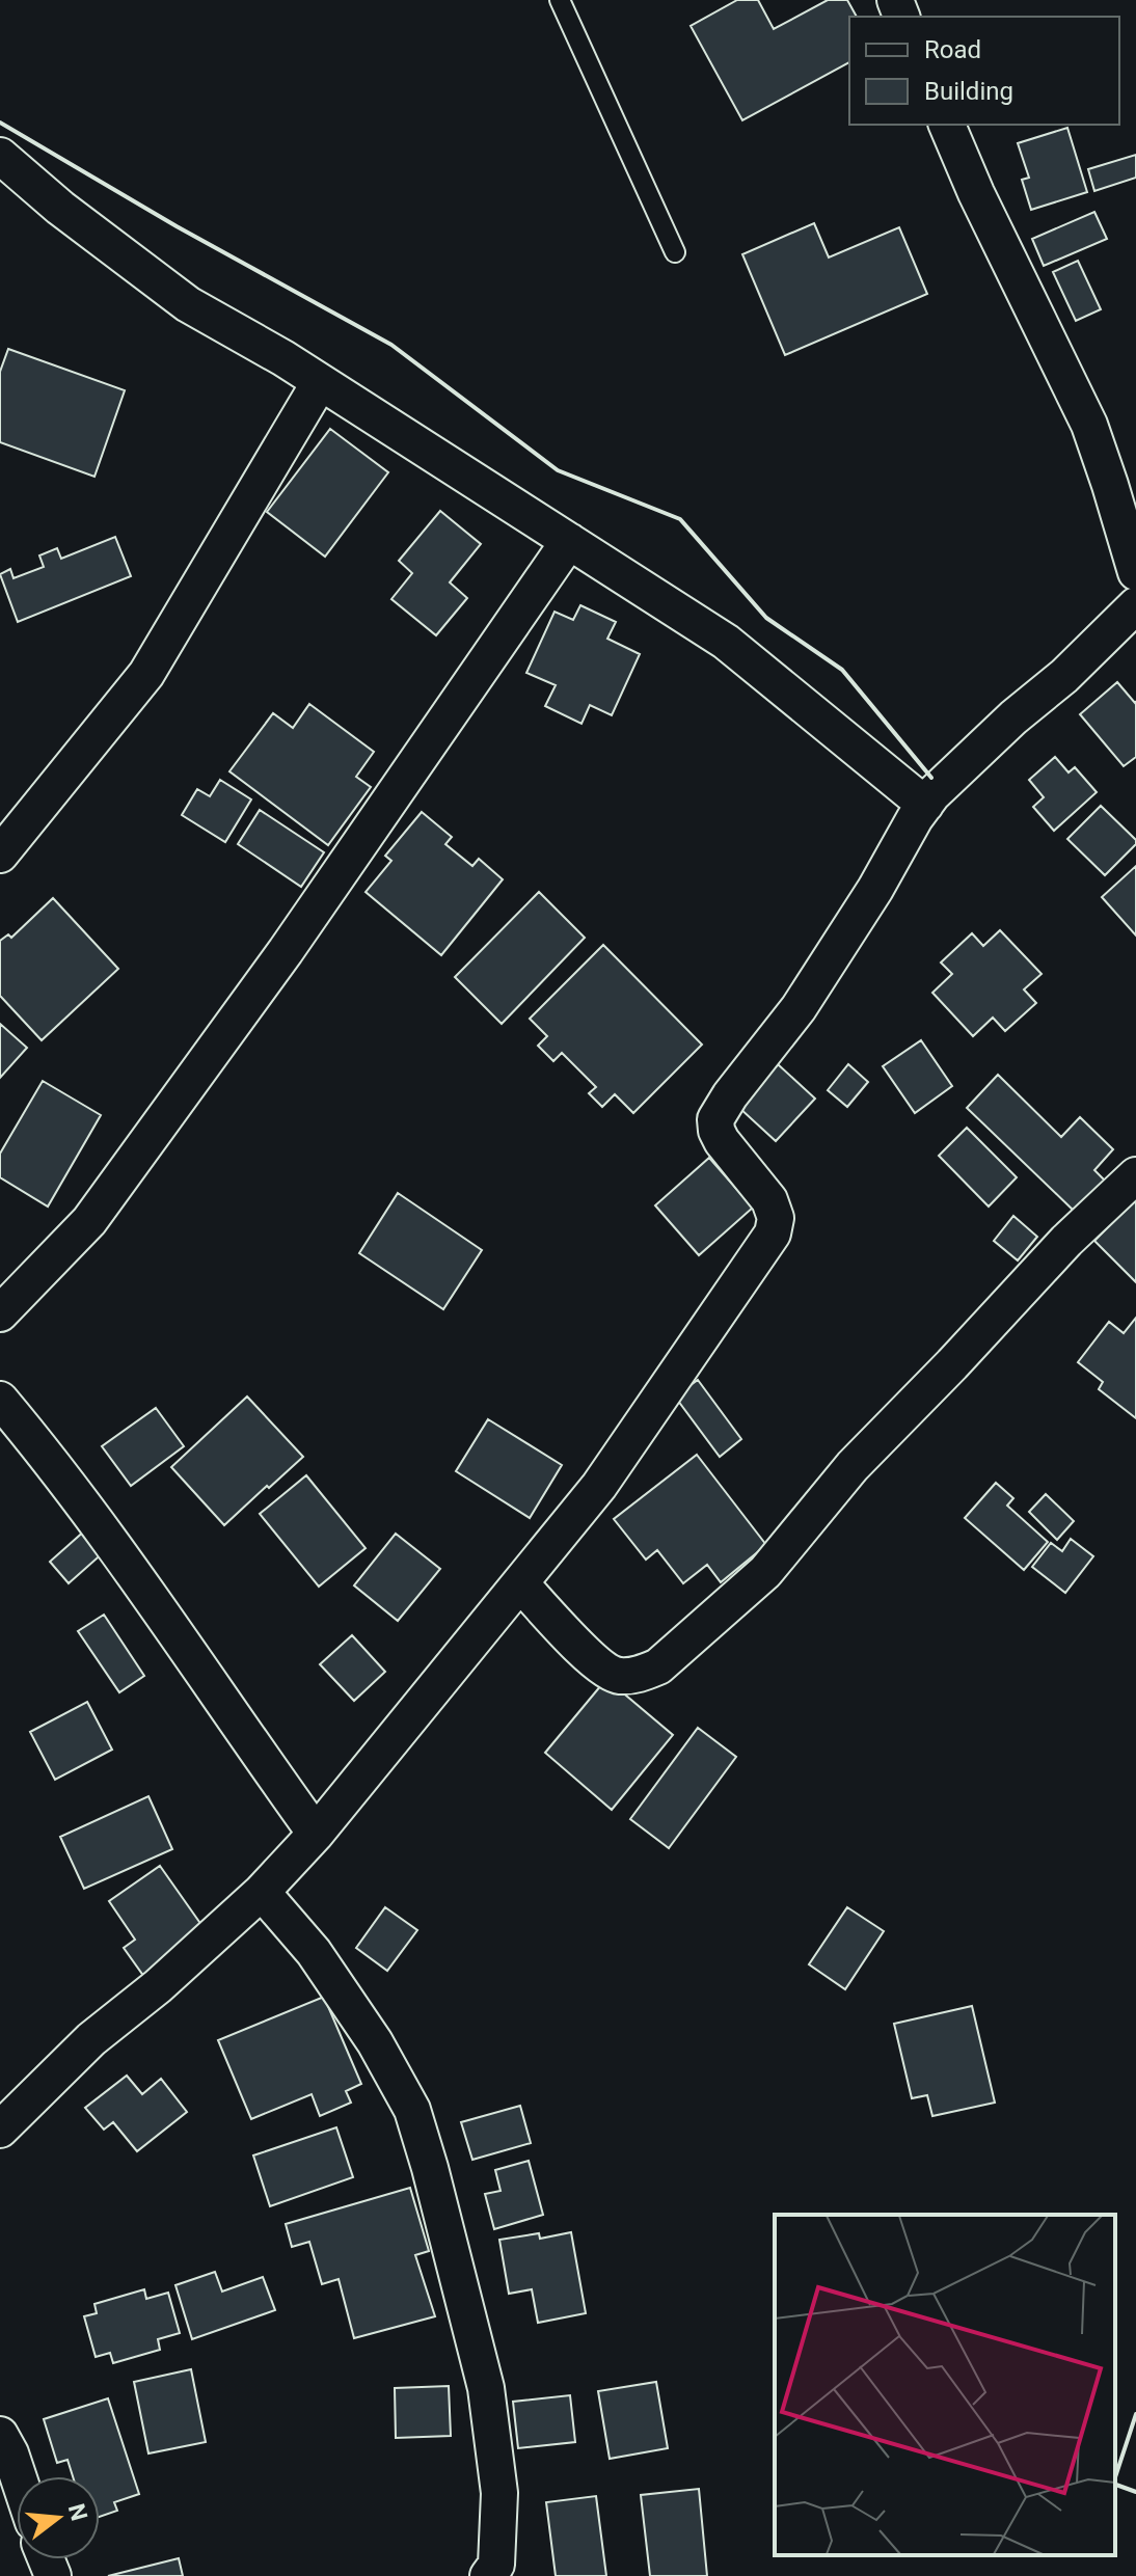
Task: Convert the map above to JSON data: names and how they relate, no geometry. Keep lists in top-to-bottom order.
{
  "legend": ["Road", "Building"],
  "north": "right"
}
